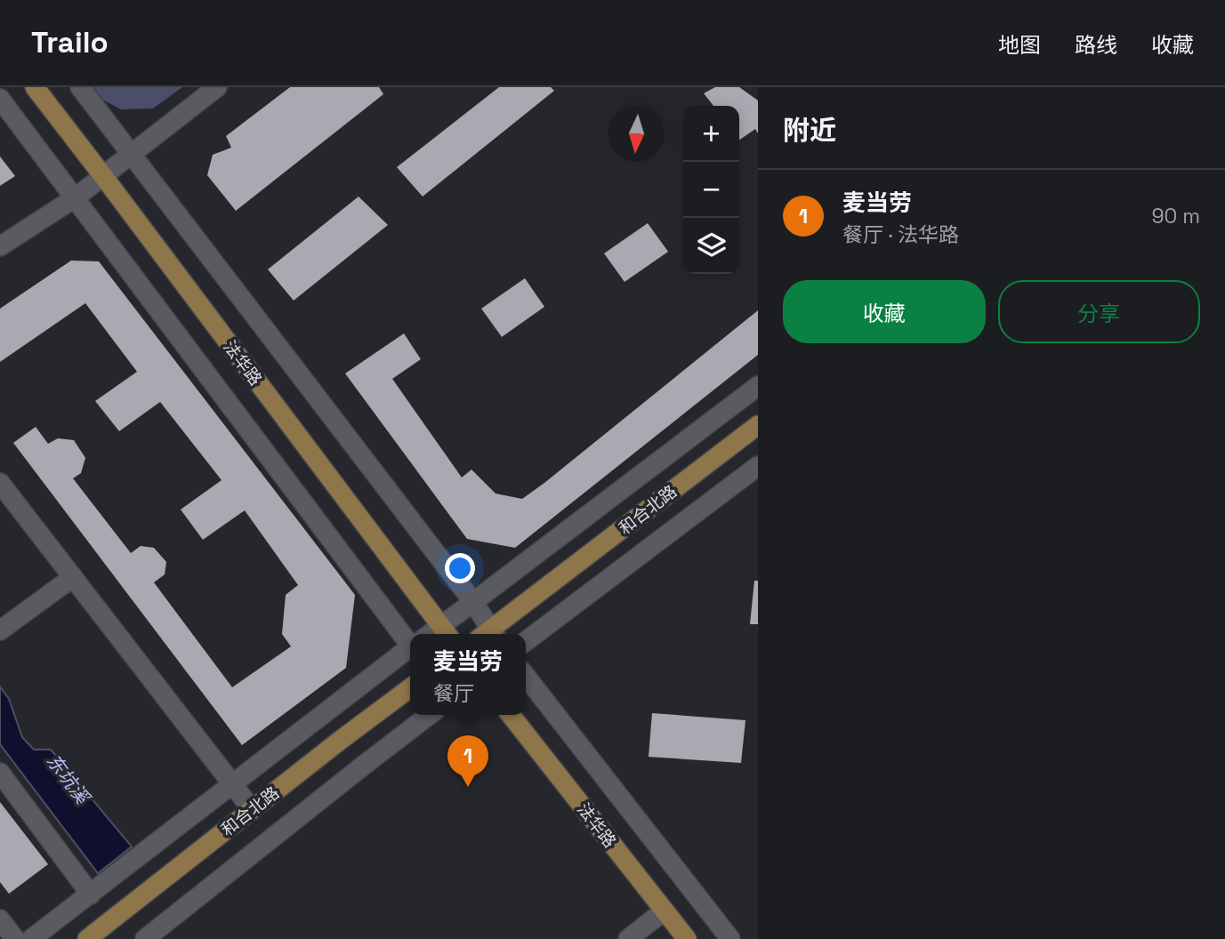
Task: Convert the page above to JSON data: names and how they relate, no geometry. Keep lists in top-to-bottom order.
{
  "streets": {
    "main road": ["法华路", "和合北路"]
  },
  "water": ["东坑溪"],
  "north": "bottom",
  "page": {
    "header": "Trailo",
    "nav": ["地图", "路线", "收藏"],
    "heading": "附近",
    "map_buttons": ["+", "−"],
    "list": [
      {
        "mark": "1",
        "name": "麦当劳",
        "note": "餐厅 · 法华路",
        "value": "90 m"
      }
    ],
    "buttons": ["收藏", "分享"],
    "popup": ["麦当劳", "餐厅"],
    "pins": "1"
  }
}
